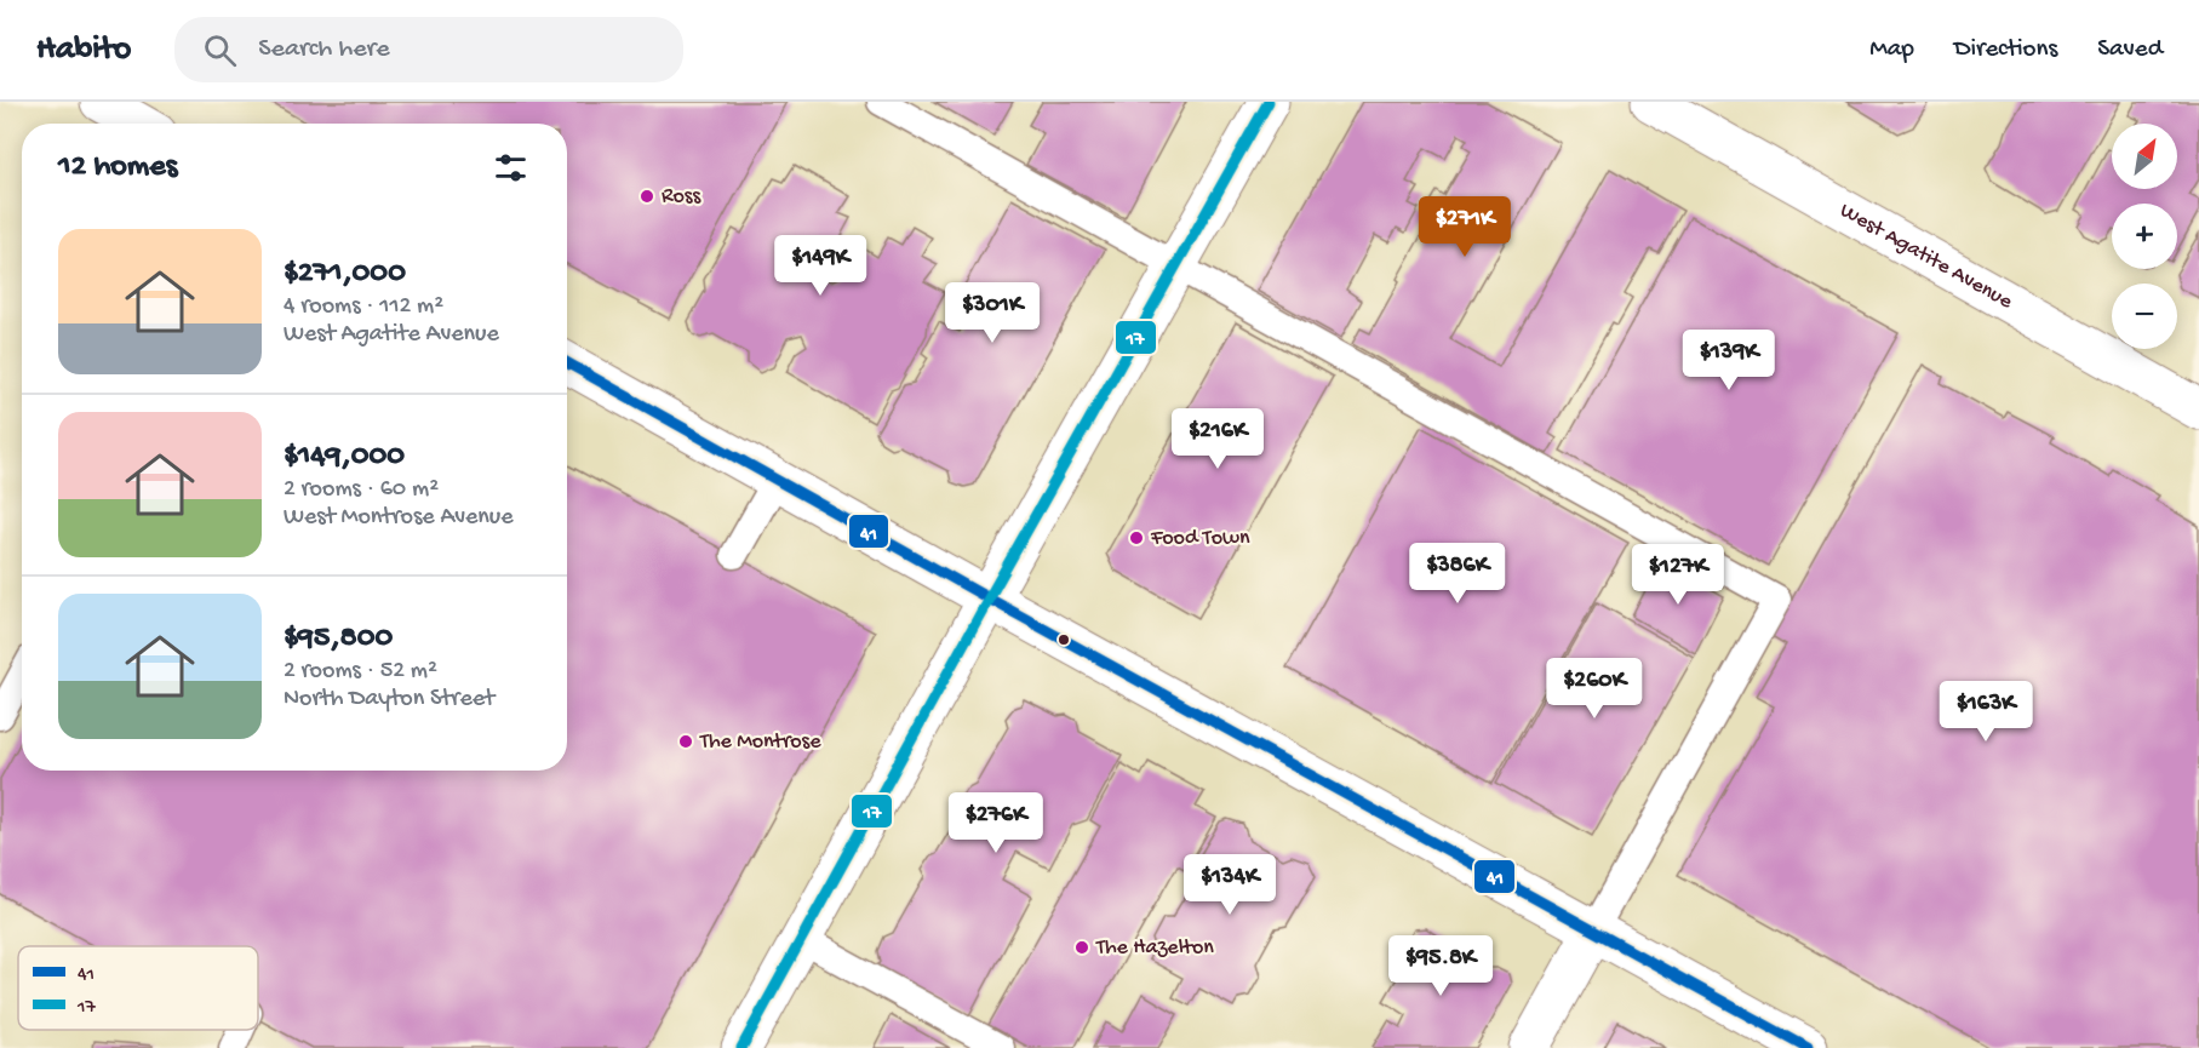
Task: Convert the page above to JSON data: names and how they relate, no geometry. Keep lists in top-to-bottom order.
{
  "streets": {
    "street": ["West Agatite Avenue"]
  },
  "places": [
    "Ross",
    "Food Town",
    "The Montrose",
    "The Hazelton"
  ],
  "lines": ["transit line 17", "transit line 41"],
  "legend": ["41", "17"],
  "north": "top right",
  "page": {
    "header": "Habito",
    "search": "Search here",
    "nav": ["Map", "Directions", "Saved"],
    "map_buttons": ["+", "−"],
    "heading": "12 homes",
    "price": [
      "$271K",
      "$149K",
      "$301K",
      "$139K",
      "$216K",
      "$386K",
      "$127K",
      "$260K",
      "$163K",
      "$276K",
      "$134K",
      "$95.8K"
    ],
    "list": [
      {
        "name": "$271,000",
        "note": "4 rooms · 112 m² · West Agatite Avenue"
      },
      {
        "name": "$149,000",
        "note": "2 rooms · 60 m² · West Montrose Avenue"
      },
      {
        "name": "$95,800",
        "note": "2 rooms · 52 m² · North Dayton Street"
      }
    ]
  }
}
